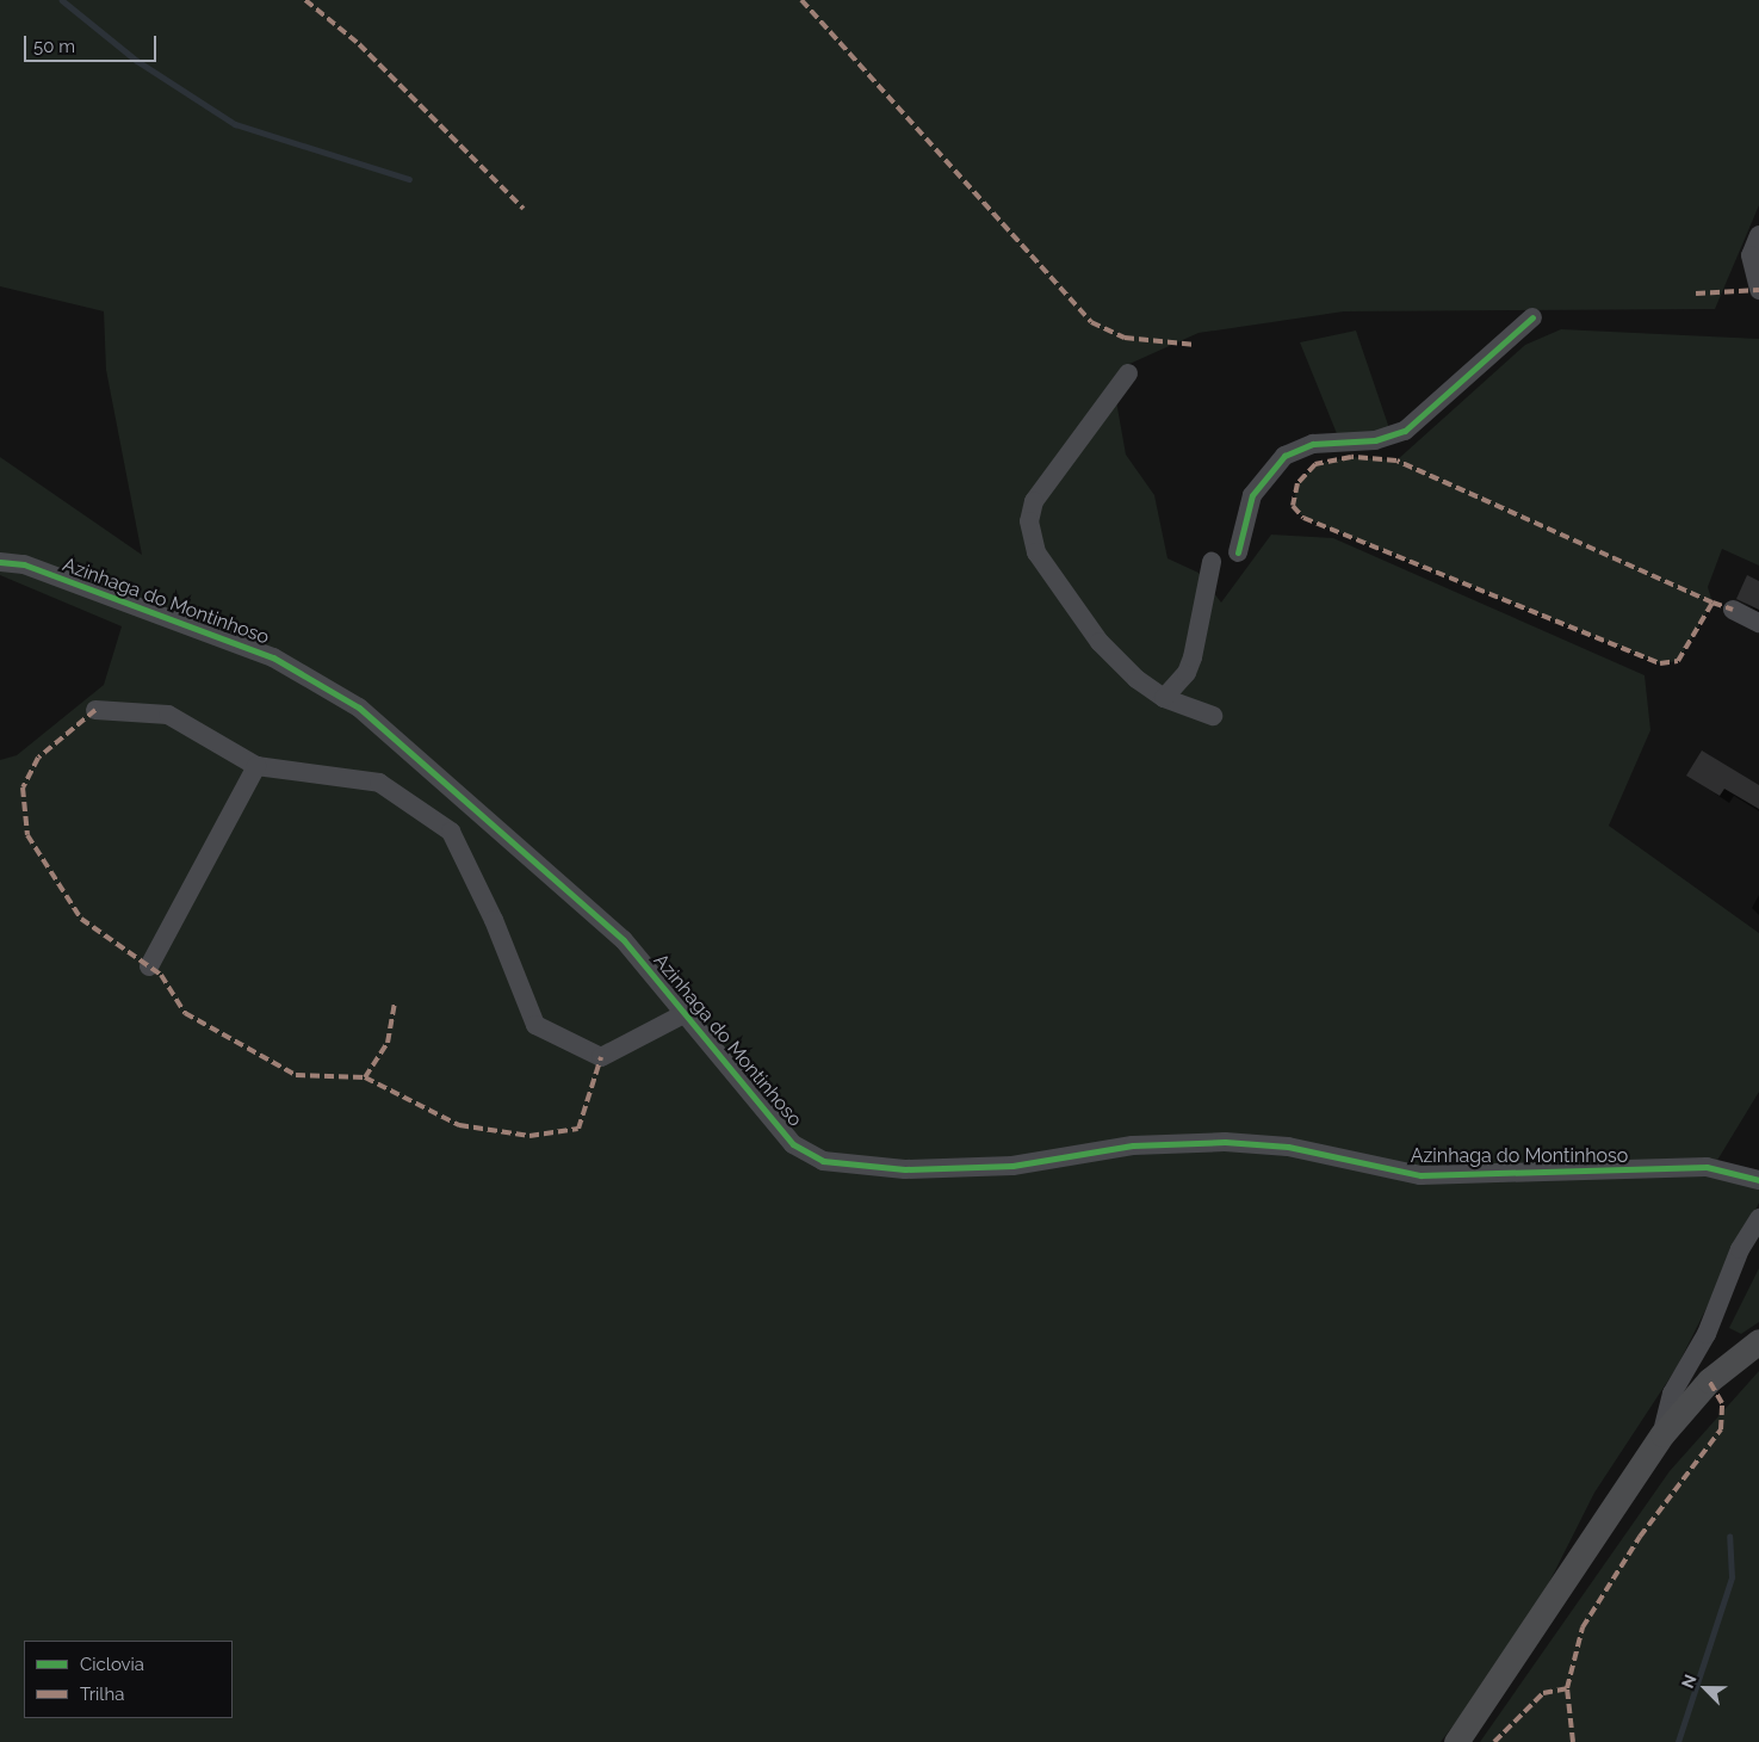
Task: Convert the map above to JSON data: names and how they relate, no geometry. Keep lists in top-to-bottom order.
{
  "streets": {
    "street": ["Azinhaga do Montinhoso"]
  },
  "legend": ["Ciclovia", "Trilha"],
  "scale_bar": "50 m",
  "north": "top left"
}
